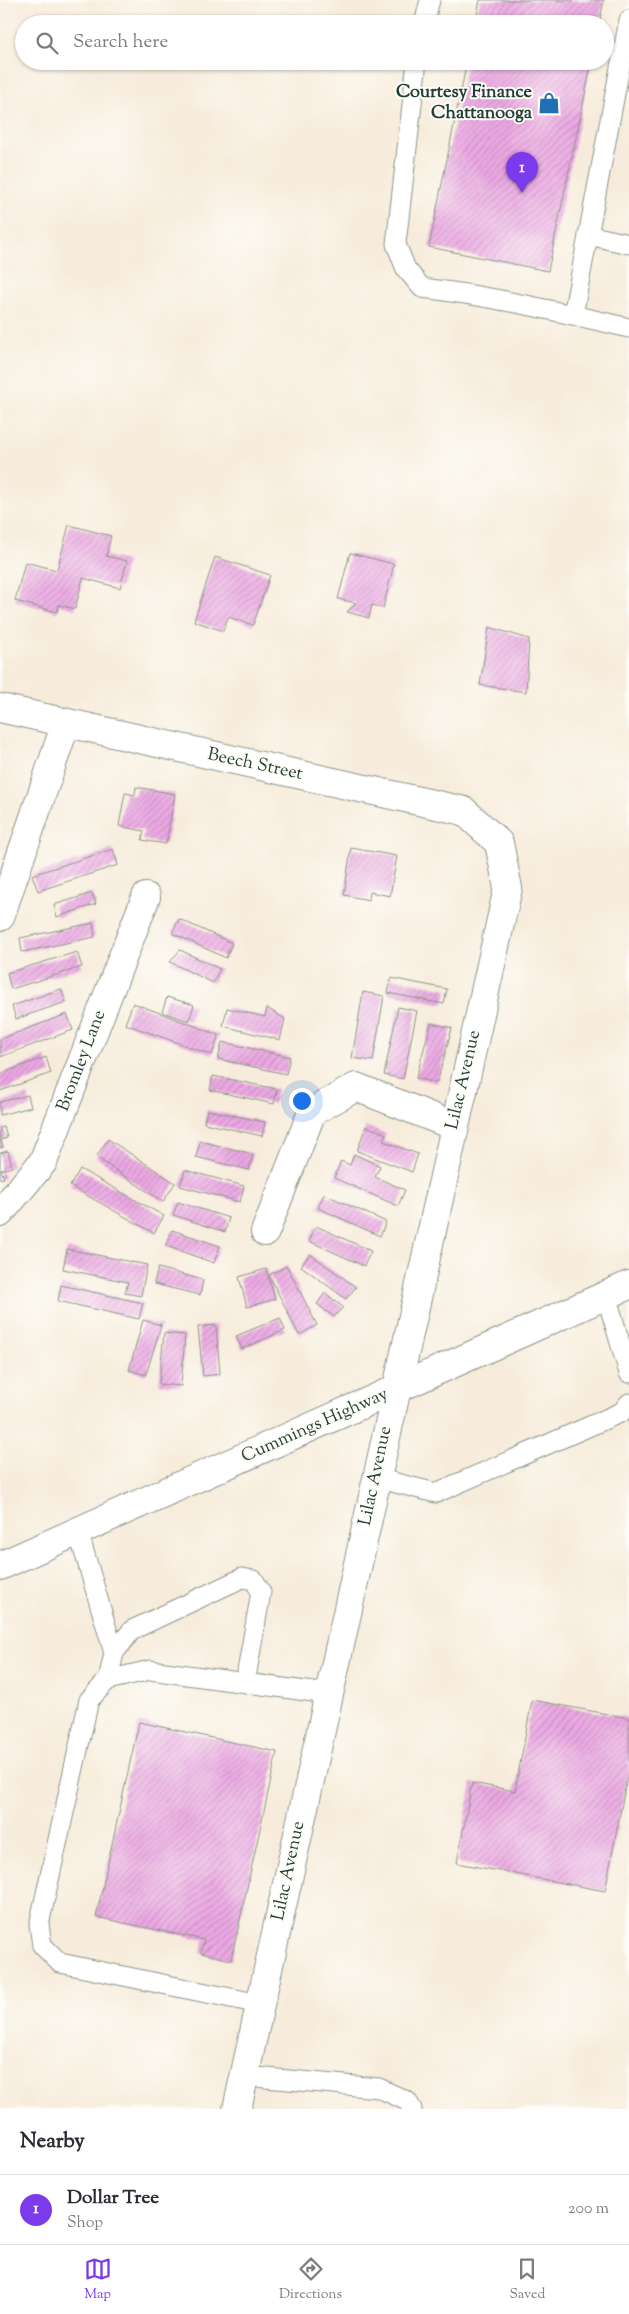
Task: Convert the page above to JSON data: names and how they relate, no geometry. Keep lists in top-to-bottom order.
{
  "streets": {
    "street": [
      "Beech Street",
      "Bromley Lane",
      "Lilac Avenue",
      "Cummings Highway"
    ]
  },
  "crossings": [
    ["Beech Street", "Lilac Avenue"],
    ["Lilac Avenue", "Cummings Highway"]
  ],
  "places": {
    "shop": ["Courtesy Finance Chattanooga"]
  },
  "page": {
    "search": "Search here",
    "pins": "1",
    "heading": "Nearby",
    "list": [
      {
        "mark": "1",
        "name": "Dollar Tree",
        "note": "Shop",
        "value": "200 m"
      }
    ],
    "nav": ["Map", "Directions", "Saved"]
  }
}
